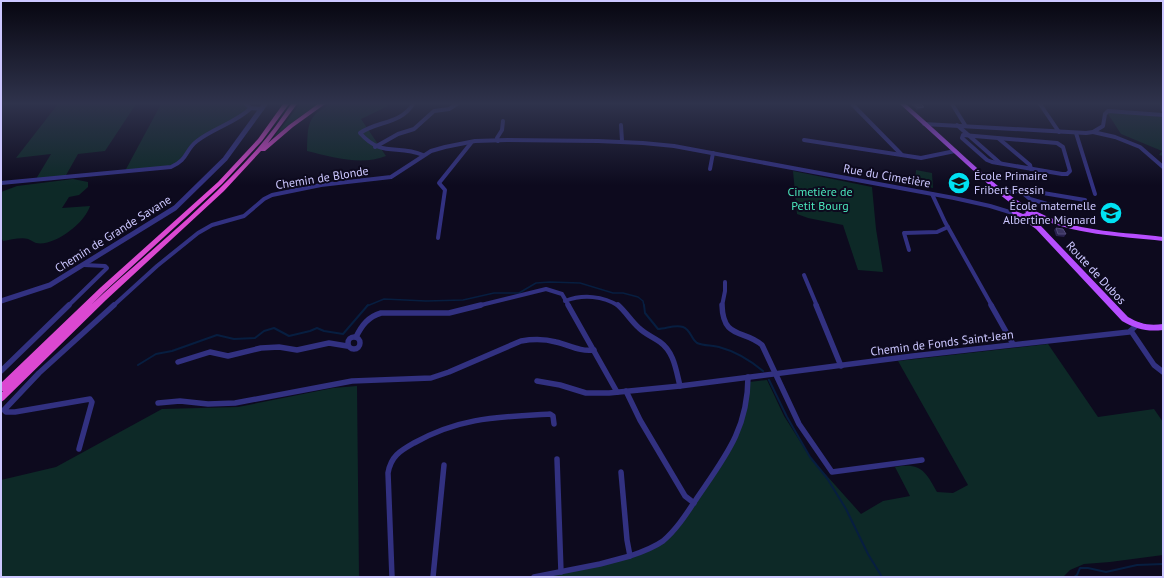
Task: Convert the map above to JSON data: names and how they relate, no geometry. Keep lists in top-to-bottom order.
{
  "streets": {
    "main road": ["Route de Dubos"],
    "street": [
      "Rue du Cimetière",
      "Chemin de Blonde",
      "Chemin de Grande Savane",
      "Chemin de Fonds Saint-Jean"
    ]
  },
  "crossings": [
    ["Rue du Cimetière", "Chemin de Blonde"],
    ["Route de Dubos", "Chemin de Fonds Saint-Jean"]
  ],
  "parks": ["Cimetière de Petit Bourg"],
  "places": {
    "school or university": ["École Primaire Fribert Fessin", "École maternelle Albertine Mignard"]
  }
}
